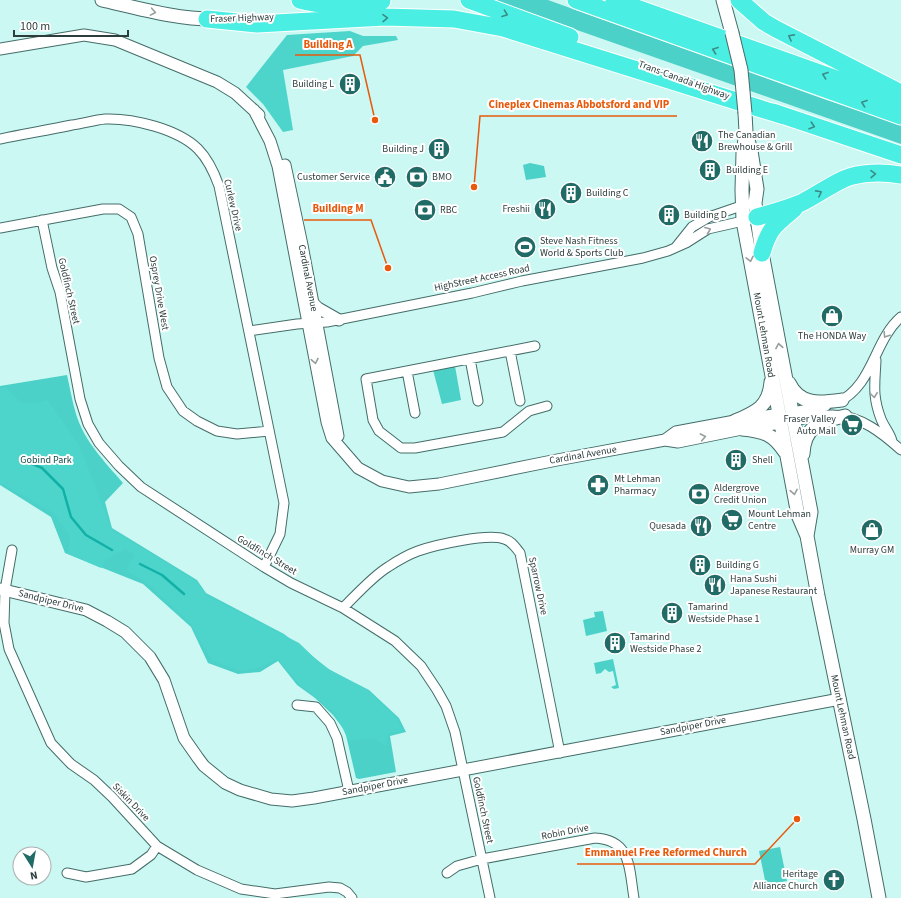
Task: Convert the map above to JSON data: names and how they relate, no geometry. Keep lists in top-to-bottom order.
{
  "streets": {
    "highway": ["Trans-Canada Highway"],
    "main road": ["Fraser Highway", "Mount Lehman Road"],
    "street": [
      "Curlew Drive",
      "Cardinal Avenue",
      "HighStreet Access Road",
      "Goldfinch Street",
      "Osprey Drive West",
      "Sparrow Drive",
      "Sandpiper Drive",
      "Siskin Drive",
      "Robin Drive"
    ]
  },
  "crossings": [
    ["Curlew Drive", "Goldfinch Street"],
    ["Curlew Drive", "Osprey Drive West"],
    ["Cardinal Avenue", "HighStreet Access Road"],
    ["Cardinal Avenue", "Mount Lehman Road"],
    ["HighStreet Access Road", "Mount Lehman Road"],
    ["Goldfinch Street", "Osprey Drive West"],
    ["Goldfinch Street", "Sparrow Drive"],
    ["Goldfinch Street", "Sandpiper Drive"],
    ["Goldfinch Street", "Robin Drive"],
    ["Mount Lehman Road", "Sandpiper Drive"],
    ["Sparrow Drive", "Sandpiper Drive"],
    ["Sandpiper Drive", "Siskin Drive"]
  ],
  "one_way": ["Fraser Highway"],
  "parks": ["Gobind Park"],
  "places": {
    "building": [
      "Building L",
      "Building J",
      "Building E",
      "Building C",
      "Building D",
      "Shell",
      "Building G",
      "Tamarind Westside Phase 1",
      "Tamarind Westside Phase 2"
    ],
    "other": [
      "Building A",
      "Cineplex Cinemas Abbotsford and VIP",
      "Building M",
      "Emmanuel Free Reformed Church"
    ],
    "restaurant": [
      "The Canadian Brewhouse & Grill",
      "Freshii",
      "Quesada",
      "Hana Sushi Japanese Restaurant"
    ],
    "public building": ["Customer Service"],
    "bank": ["BMO", "RBC", "Aldergrove Credit Union"],
    "sports": ["Steve Nash Fitness World & Sports Club"],
    "shop": ["The HONDA Way", "Murray GM"],
    "supermarket": ["Fraser Valley Auto Mall", "Mount Lehman Centre"],
    "pharmacy": ["Mt Lehman Pharmacy"],
    "church": ["Heritage Alliance Church"]
  },
  "scale_bar": "100 m",
  "north": "bottom"
}
